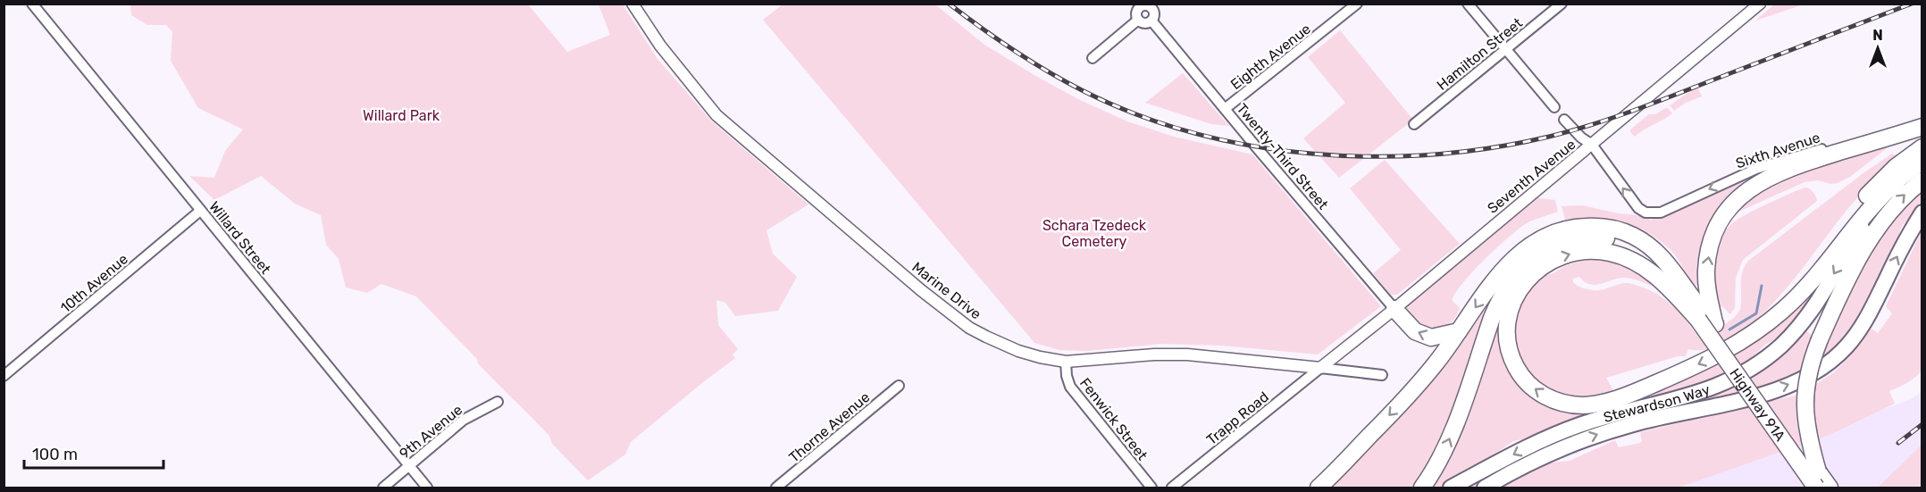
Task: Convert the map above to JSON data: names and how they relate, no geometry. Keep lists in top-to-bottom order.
{
  "streets": {
    "highway": ["Highway 91A"],
    "main road": ["Stewardson Way"],
    "street": [
      "Hamilton Street",
      "Eighth Avenue",
      "Sixth Avenue",
      "Twenty-Third Street",
      "Seventh Avenue",
      "Willard Street",
      "10th Avenue",
      "Marine Drive",
      "Trapp Road",
      "Fenwick Street",
      "Thorne Avenue",
      "9th Avenue"
    ]
  },
  "crossings": [
    ["Eighth Avenue", "Twenty-Third Street"],
    ["Sixth Avenue", "Seventh Avenue"],
    ["Twenty-Third Street", "Seventh Avenue"],
    ["Seventh Avenue", "Marine Drive"],
    ["Seventh Avenue", "Trapp Road"],
    ["Willard Street", "10th Avenue"],
    ["Willard Street", "9th Avenue"],
    ["Marine Drive", "Trapp Road"],
    ["Marine Drive", "Fenwick Street"]
  ],
  "one_way": ["Sixth Avenue"],
  "parks": ["Willard Park", "Schara Tzedeck Cemetery"],
  "scale_bar": "100 m",
  "north": "top"
}
